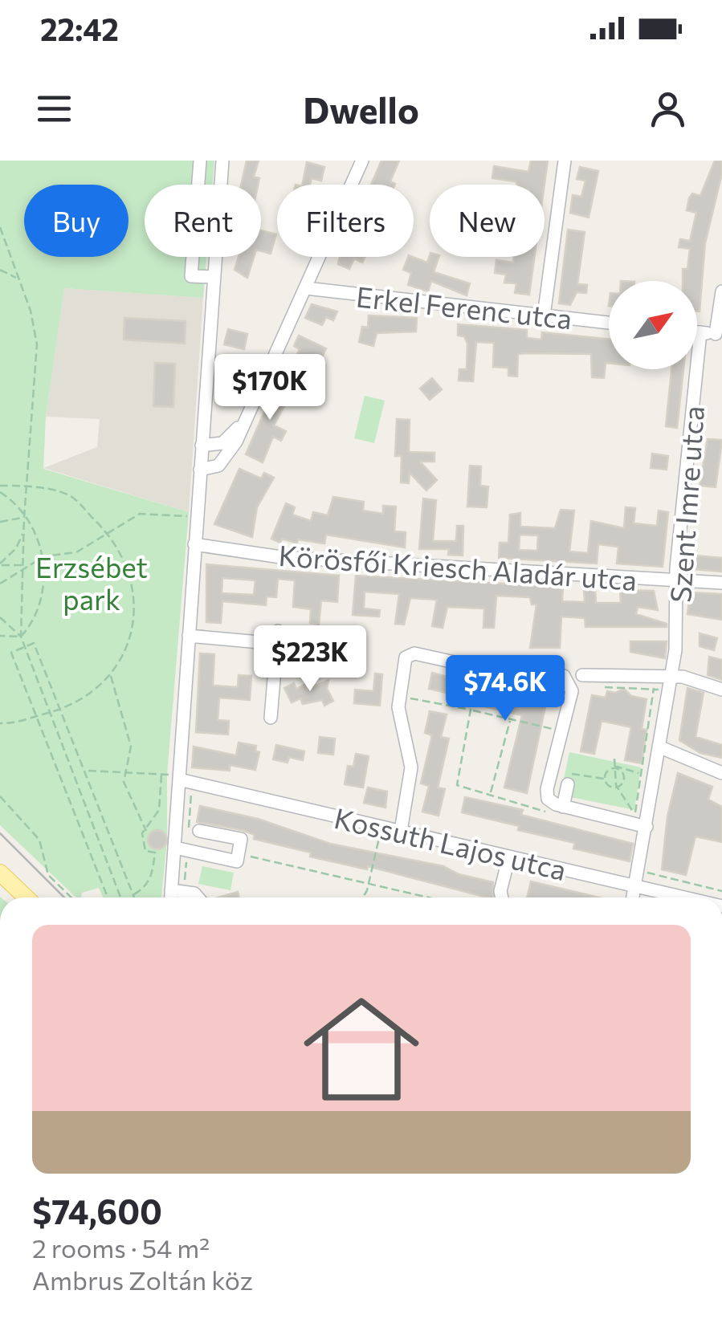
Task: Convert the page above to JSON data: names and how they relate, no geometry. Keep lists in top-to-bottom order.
{
  "streets": {
    "street": [
      "Erkel Ferenc utca",
      "Szent Imre utca",
      "Körösfői Kriesch Aladár utca",
      "Kossuth Lajos utca"
    ]
  },
  "crossings": [
    ["Szent Imre utca", "Körösfői Kriesch Aladár utca"],
    ["Szent Imre utca", "Kossuth Lajos utca"]
  ],
  "parks": ["Erzsébet park"],
  "north": "top right",
  "page": {
    "status": "22:42",
    "header": "Dwello",
    "chip": [
      "Buy",
      "Rent",
      "Filters",
      "New"
    ],
    "price": ["$170K", "$223K", "$74.6K"],
    "list": [
      {
        "name": "$74,600",
        "note": "2 rooms · 54 m² · Ambrus Zoltán köz"
      }
    ]
  }
}
